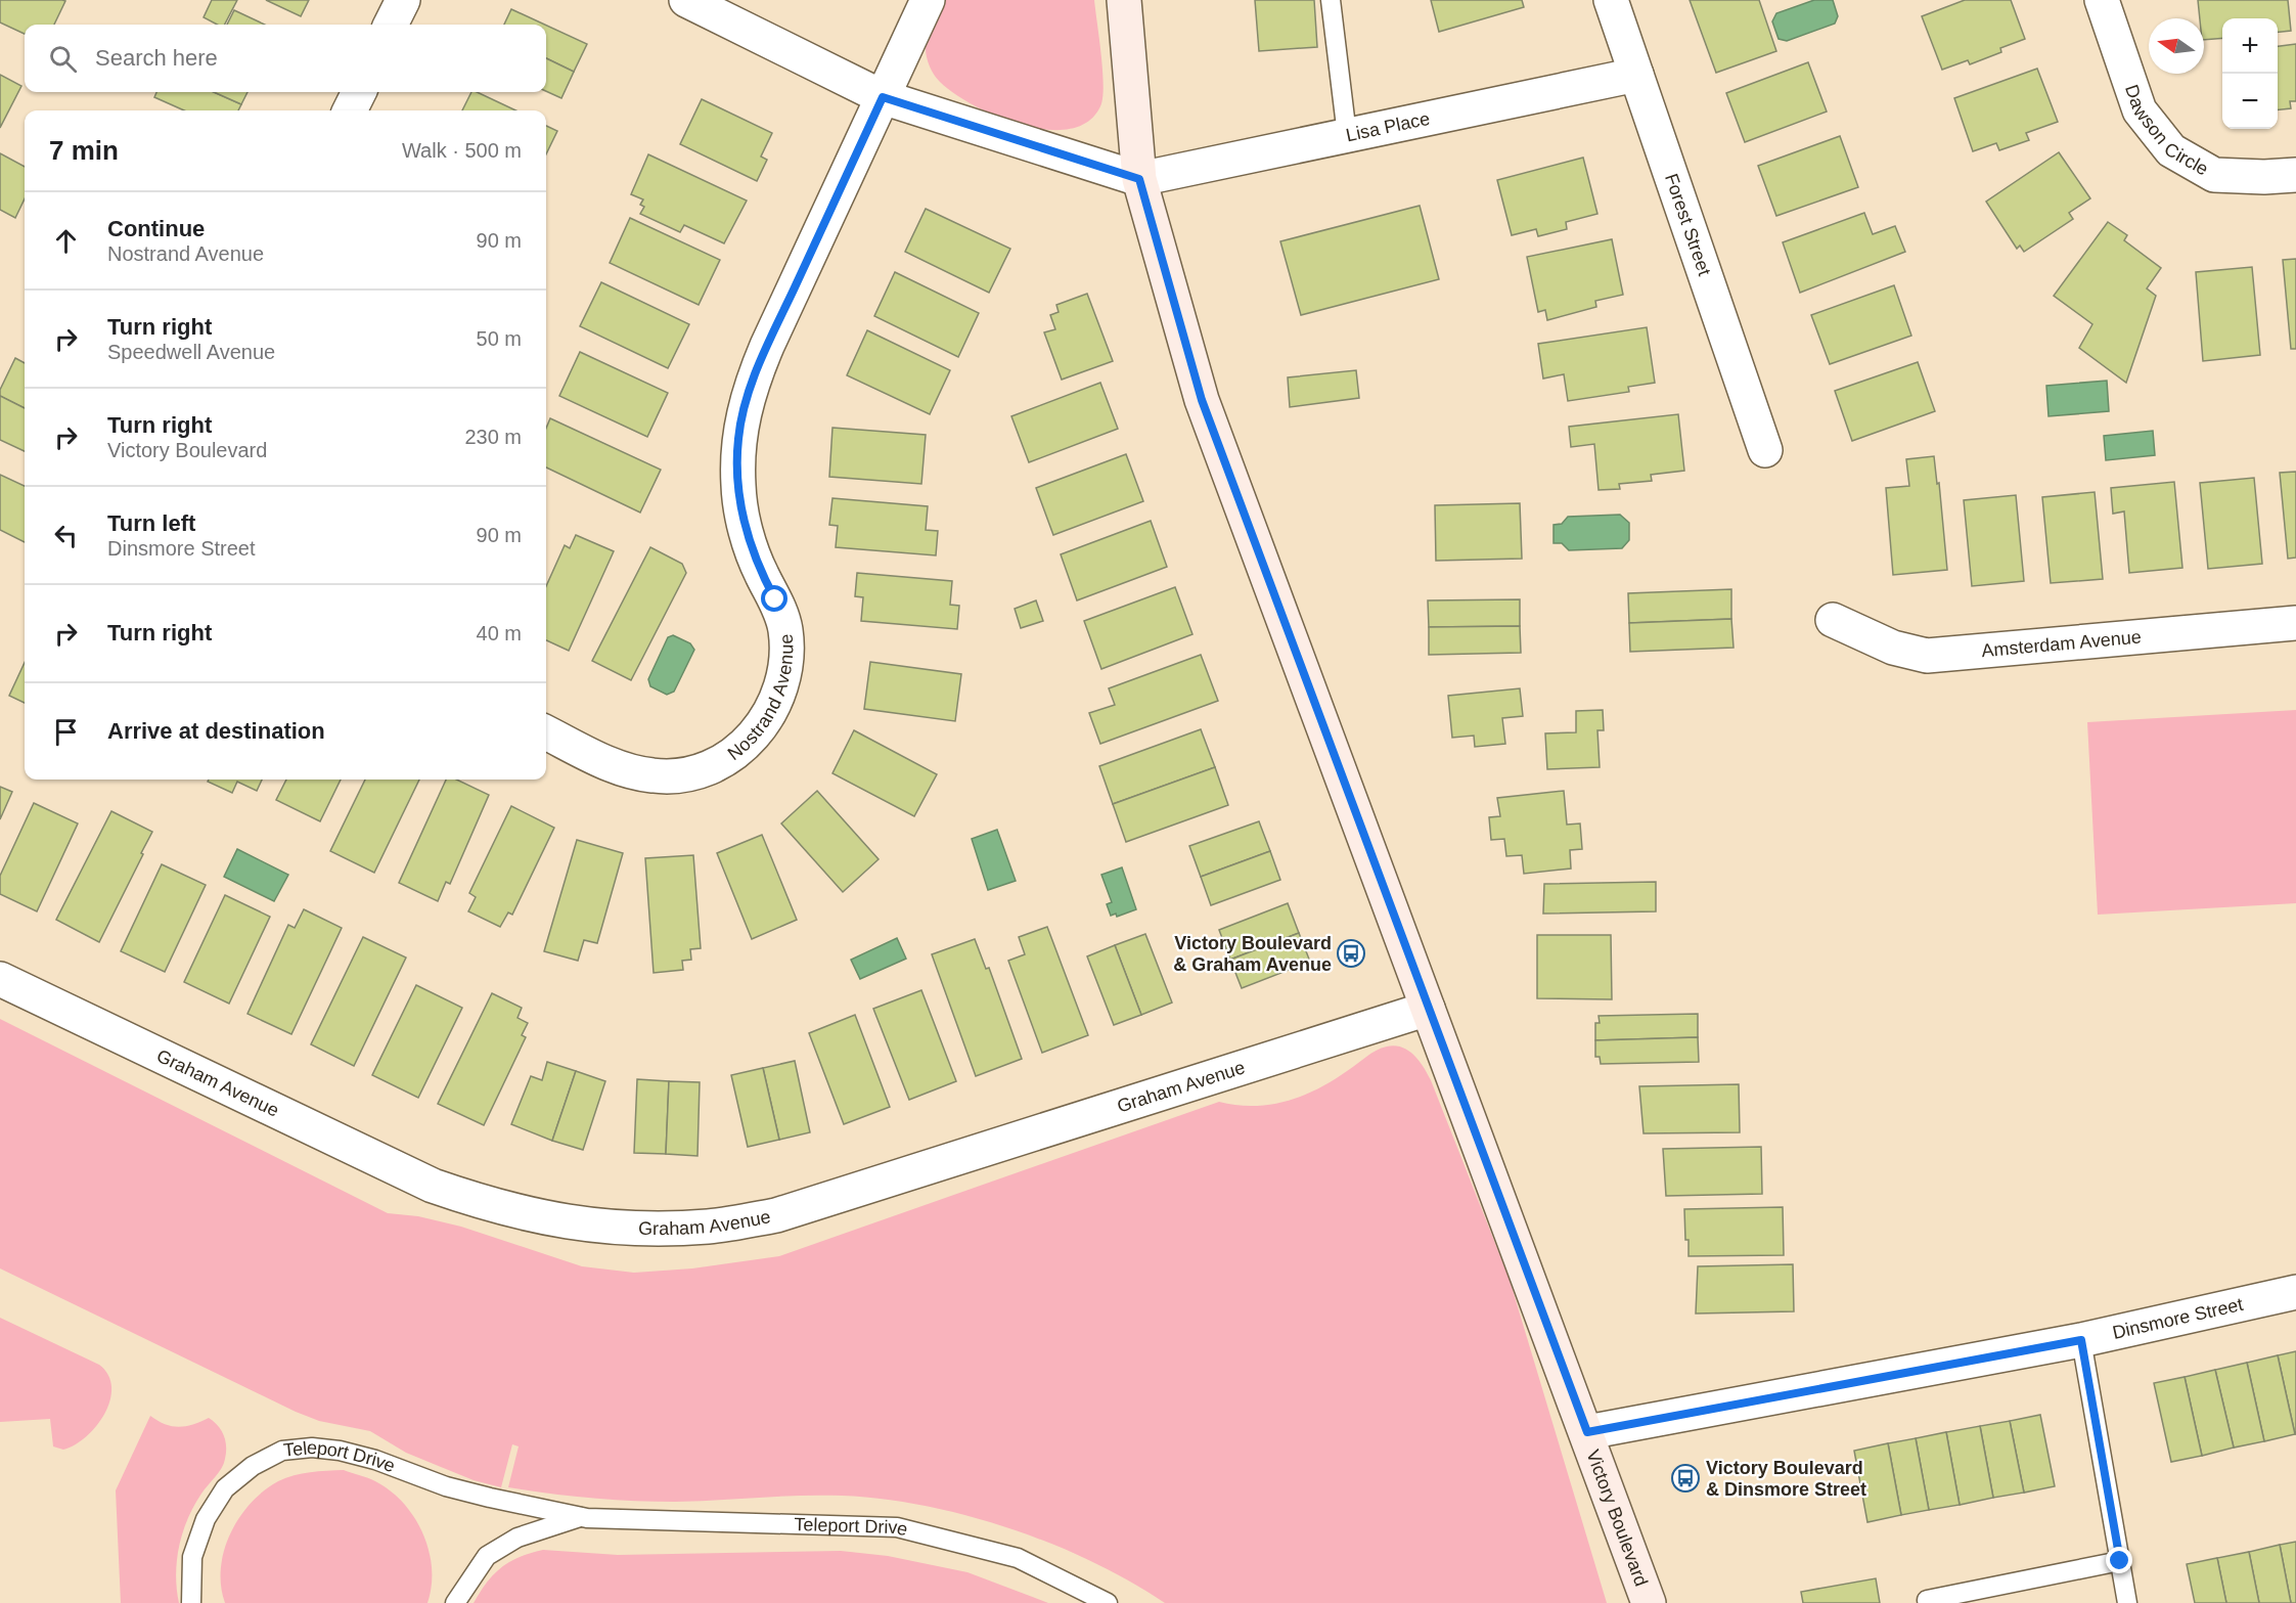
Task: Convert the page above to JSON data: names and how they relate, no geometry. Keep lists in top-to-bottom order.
{
  "streets": {
    "main road": ["Victory Boulevard"],
    "street": [
      "Dawson Circle",
      "Lisa Place",
      "Forest Street",
      "Amsterdam Avenue",
      "Nostrand Avenue",
      "Graham Avenue",
      "Dinsmore Street"
    ],
    "lane": ["Teleport Drive"]
  },
  "crossings": [
    ["Lisa Place", "Forest Street"],
    ["Lisa Place", "Victory Boulevard"],
    ["Graham Avenue", "Victory Boulevard"],
    ["Dinsmore Street", "Victory Boulevard"]
  ],
  "places": {
    "bus stop": ["Victory Boulevard & Graham Avenue", "Victory Boulevard & Dinsmore Street"]
  },
  "north": "left",
  "page": {
    "map_buttons": ["+", "−"],
    "search": "Search here",
    "heading": ["7 min", "Walk · 500 m"],
    "list": [
      ["Continue", "Nostrand Avenue", "90 m"],
      ["Turn right", "Speedwell Avenue", "50 m"],
      ["Turn right", "Victory Boulevard", "230 m"],
      ["Turn left", "Dinsmore Street", "90 m"],
      ["Turn right", "40 m"],
      "Arrive at destination"
    ]
  }
}
